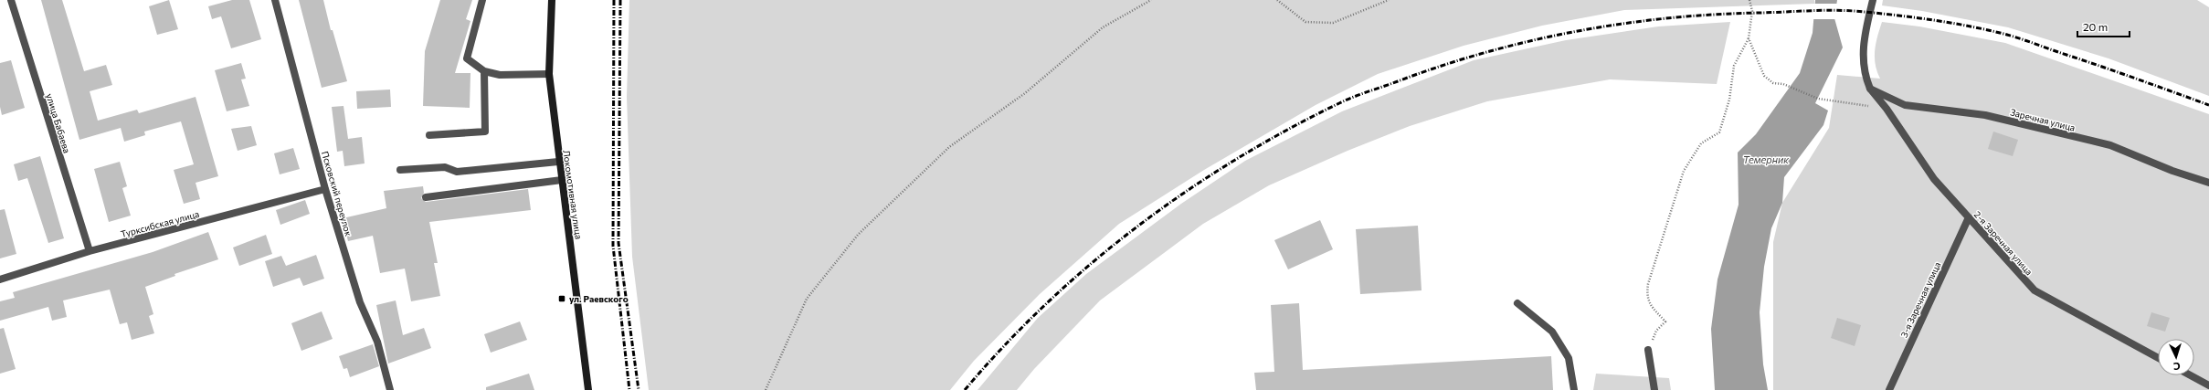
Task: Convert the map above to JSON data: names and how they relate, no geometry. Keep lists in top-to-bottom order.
{
  "streets": {
    "street": [
      "Заречная улица",
      "улица Бабаева",
      "Псковский переулок",
      "Локомотивная улица",
      "Турксибская улица",
      "2-я Заречная улица",
      "3-я Заречная улица"
    ]
  },
  "crossings": [
    ["Заречная улица", "2-я Заречная улица"],
    ["улица Бабаева", "Турксибская улица"],
    ["Псковский переулок", "Турксибская улица"],
    ["2-я Заречная улица", "3-я Заречная улица"]
  ],
  "water": ["Темерник"],
  "places": {
    "transit": ["ул. Раевского"]
  },
  "scale_bar": "20 m",
  "north": "bottom"
}
